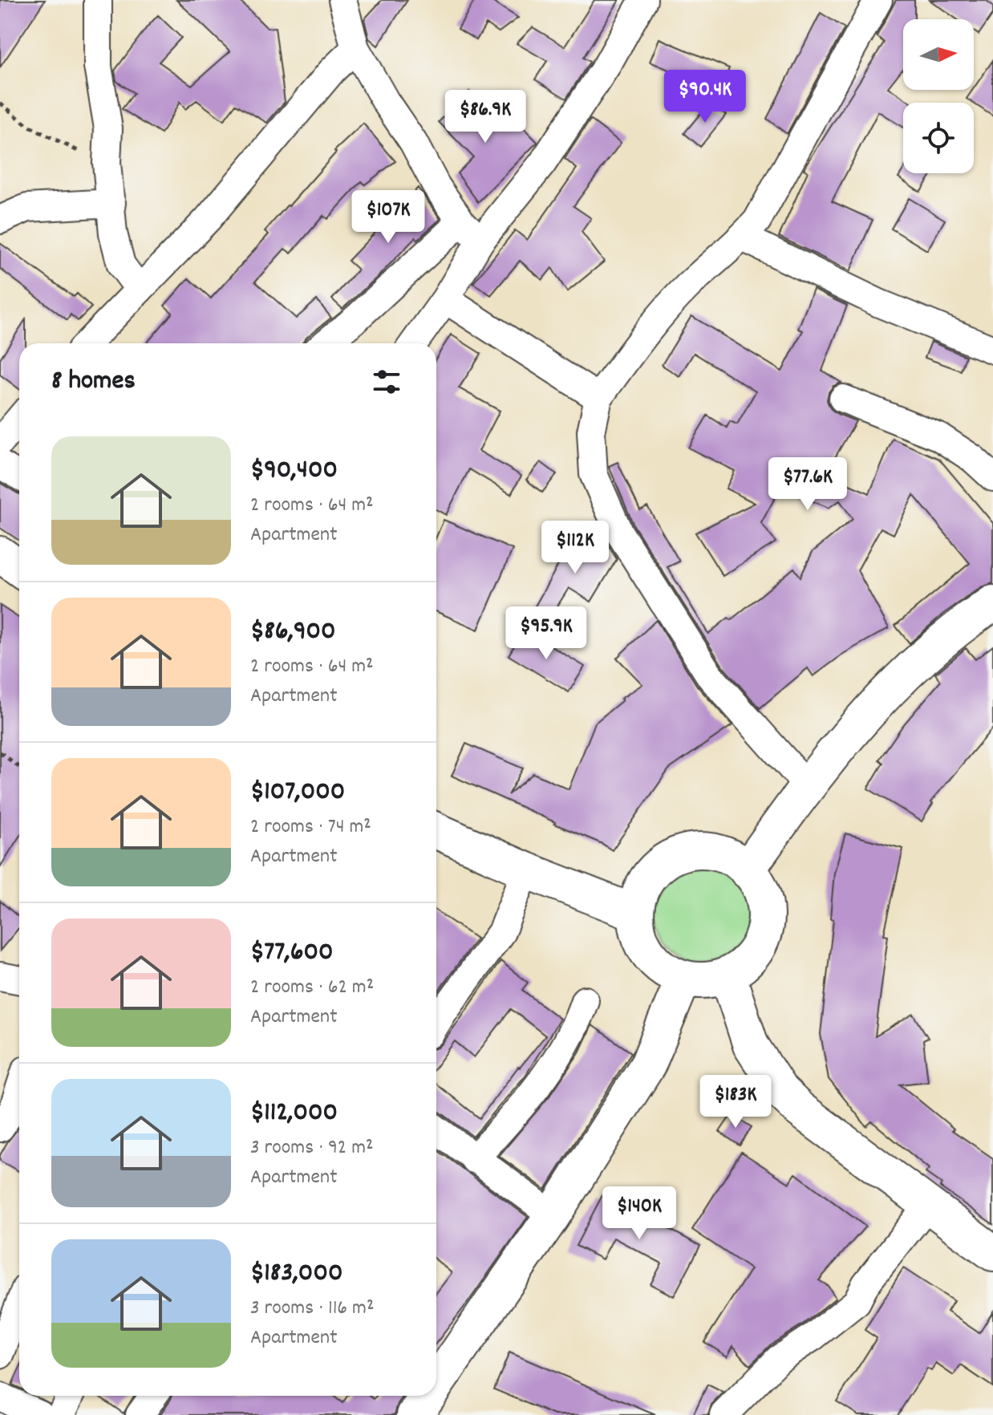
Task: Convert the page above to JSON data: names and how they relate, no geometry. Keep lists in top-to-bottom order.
{
  "north": "right",
  "page": {
    "price": [
      "$90.4K",
      "$86.9K",
      "$107K",
      "$77.6K",
      "$112K",
      "$95.9K",
      "$183K",
      "$140K"
    ],
    "heading": "8 homes",
    "list": [
      {
        "name": "$90,400",
        "note": "2 rooms · 64 m² · Apartment"
      },
      {
        "name": "$86,900",
        "note": "2 rooms · 64 m² · Apartment"
      },
      {
        "name": "$107,000",
        "note": "2 rooms · 74 m² · Apartment"
      },
      {
        "name": "$77,600",
        "note": "2 rooms · 62 m² · Apartment"
      },
      {
        "name": "$112,000",
        "note": "3 rooms · 92 m² · Apartment"
      },
      {
        "name": "$183,000",
        "note": "3 rooms · 116 m² · Apartment"
      }
    ]
  }
}
